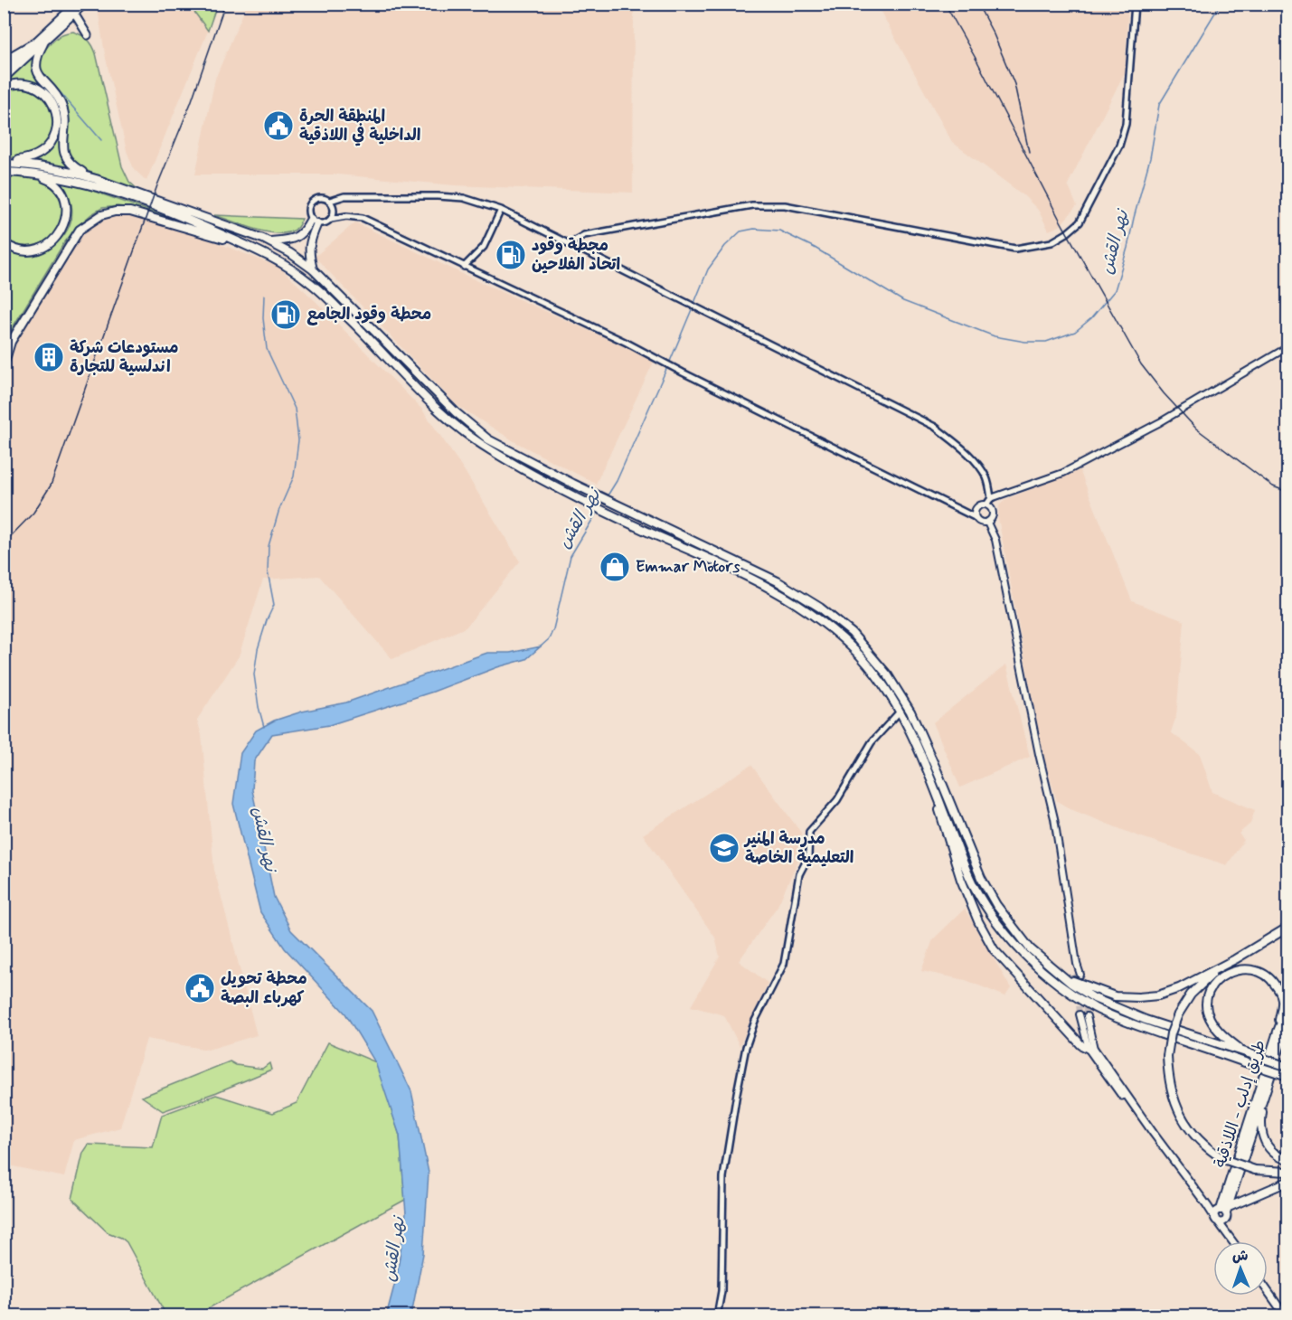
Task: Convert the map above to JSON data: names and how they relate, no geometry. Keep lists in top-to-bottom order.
{
  "streets": {
    "highway": ["طريق إدلب - اللاذقية"]
  },
  "water": ["نهر القش"],
  "places": {
    "public building": ["المنطقة الحرة الداخلية في اللاذقية", "محطة تحويل كهرباء البصة"],
    "fuel station": ["مجطة وقود اتحاد الفلاحين", "محطة وقود الجامع"],
    "building": ["مستودعات شركة اندلسية للتجارة"],
    "shop": ["Emmar Motors"],
    "school or university": ["مدرسة المنير التعليمية الخاصة"]
  },
  "north": "top"
}
